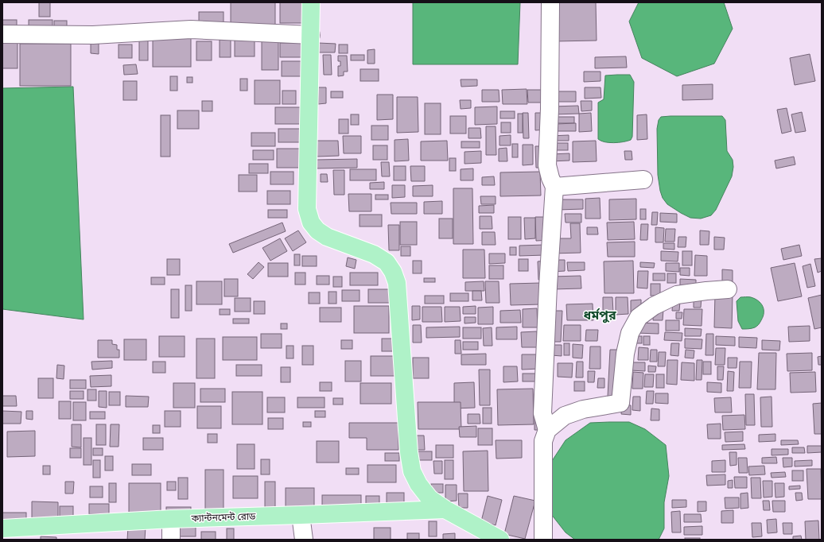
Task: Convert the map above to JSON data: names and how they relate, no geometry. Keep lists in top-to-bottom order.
{
  "streets": {
    "main road": ["ক্যান্টনমেন্ট রোড"]
  },
  "districts": ["ধর্মপুর"]
}
